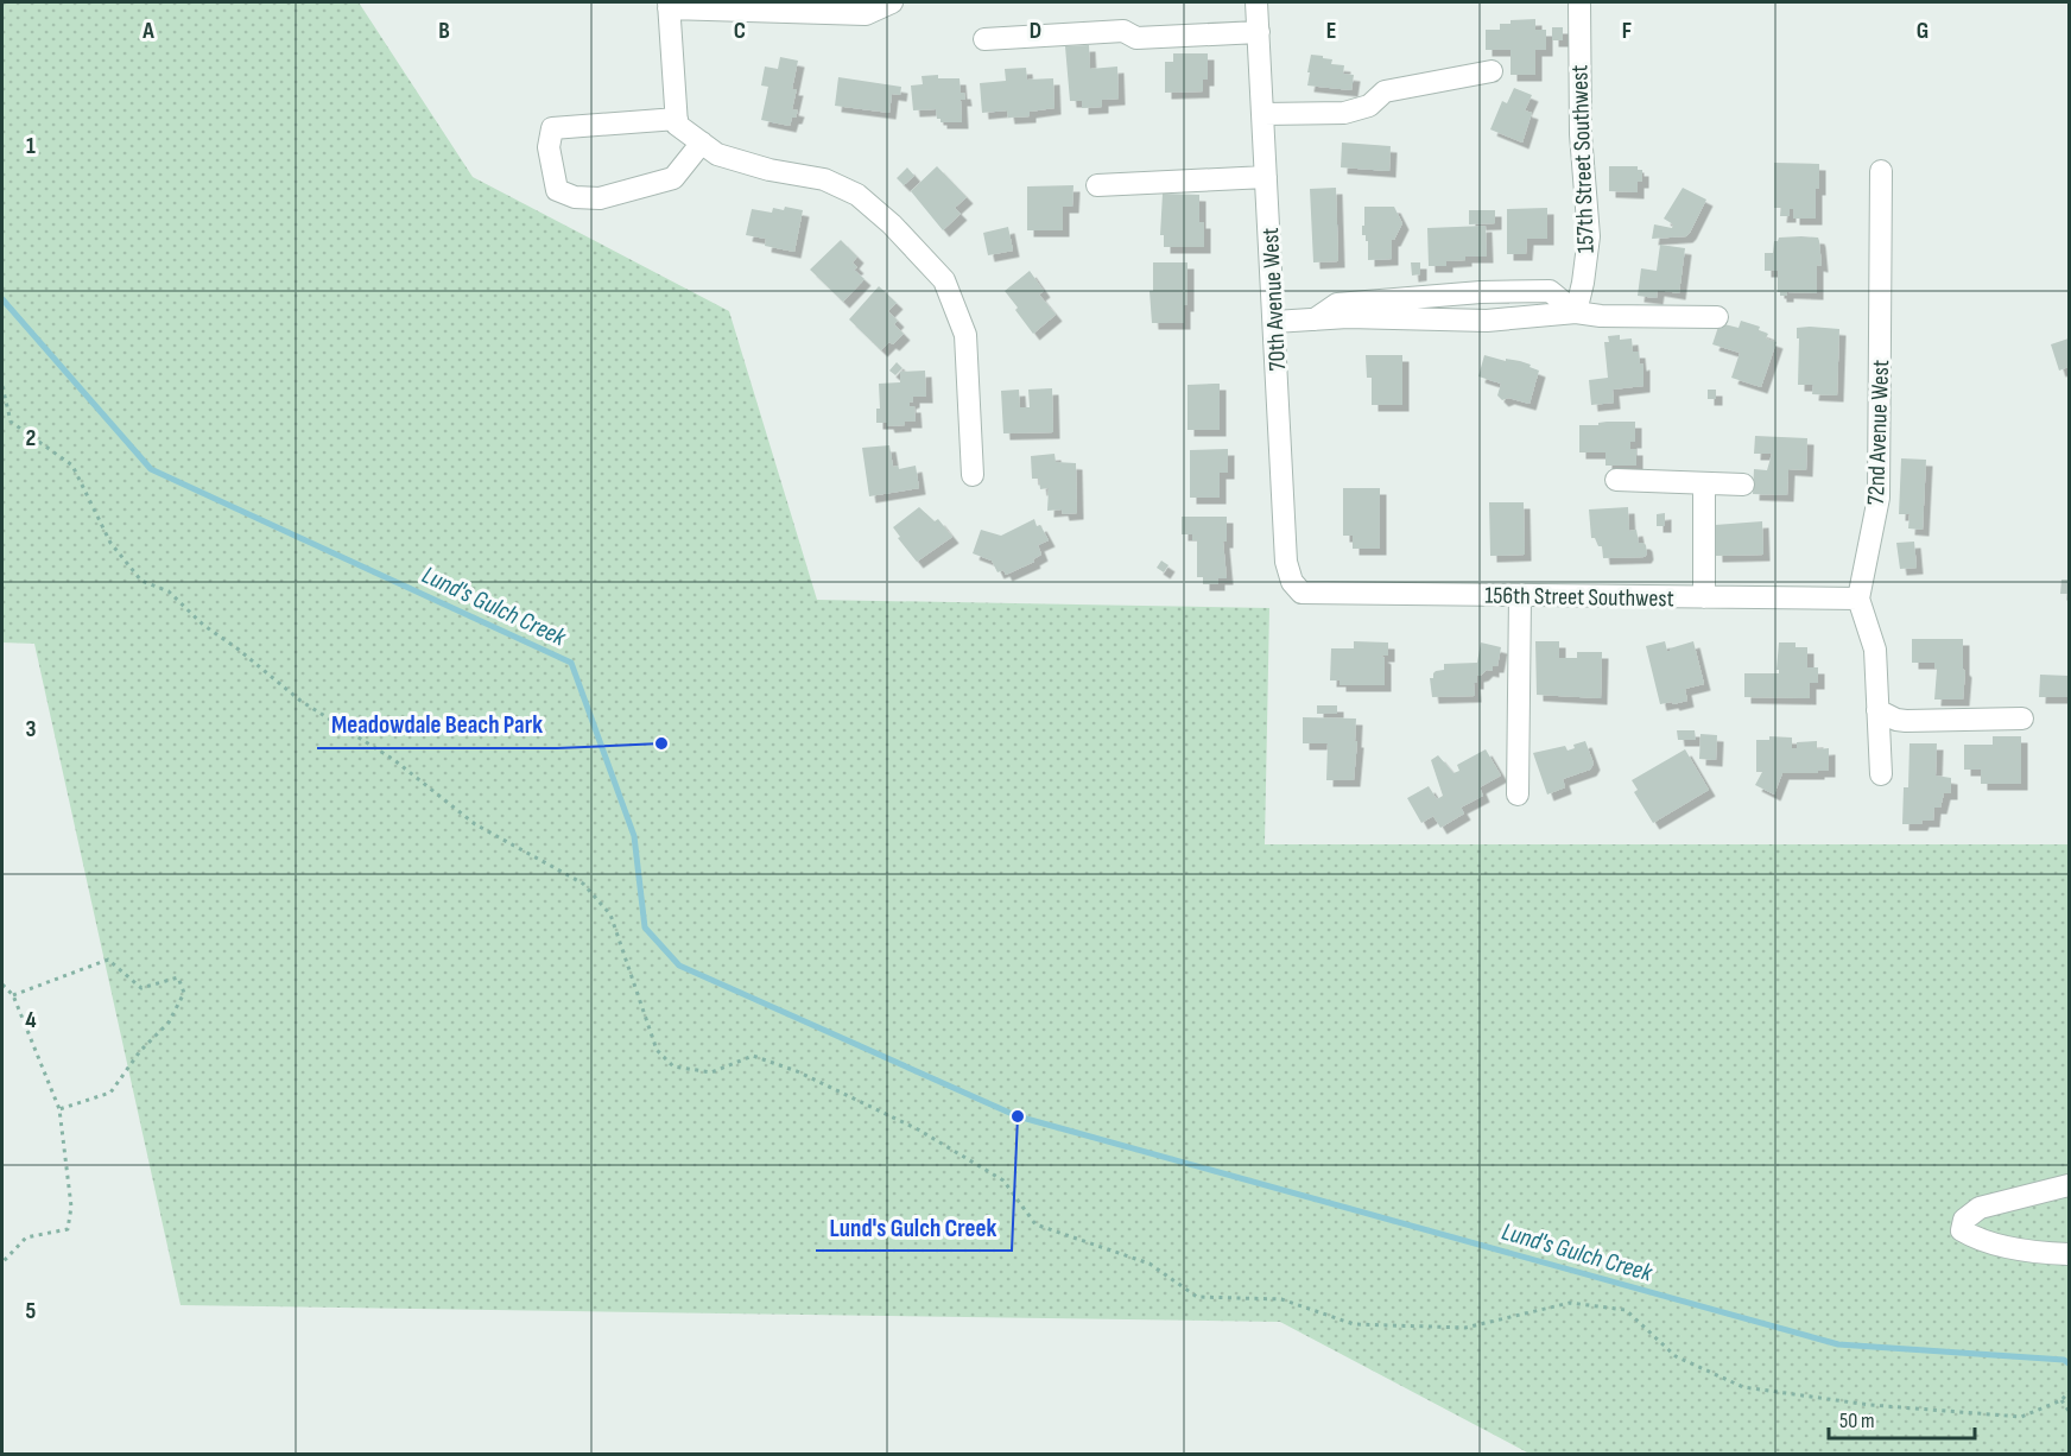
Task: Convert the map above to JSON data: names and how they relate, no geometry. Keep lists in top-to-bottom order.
{
  "streets": {
    "street": [
      "157th Street Southwest",
      "70th Avenue West",
      "72nd Avenue West",
      "156th Street Southwest"
    ]
  },
  "crossings": [
    ["70th Avenue West", "156th Street Southwest"],
    ["72nd Avenue West", "156th Street Southwest"]
  ],
  "water": ["Lund's Gulch Creek"],
  "places": ["Meadowdale Beach Park", "Lund's Gulch Creek"],
  "scale_bar": "50 m",
  "grid": {
    "columns": [
      "A",
      "B",
      "C",
      "D",
      "E",
      "F",
      "G"
    ],
    "rows": [
      "1",
      "2",
      "3",
      "4",
      "5"
    ]
  }
}
